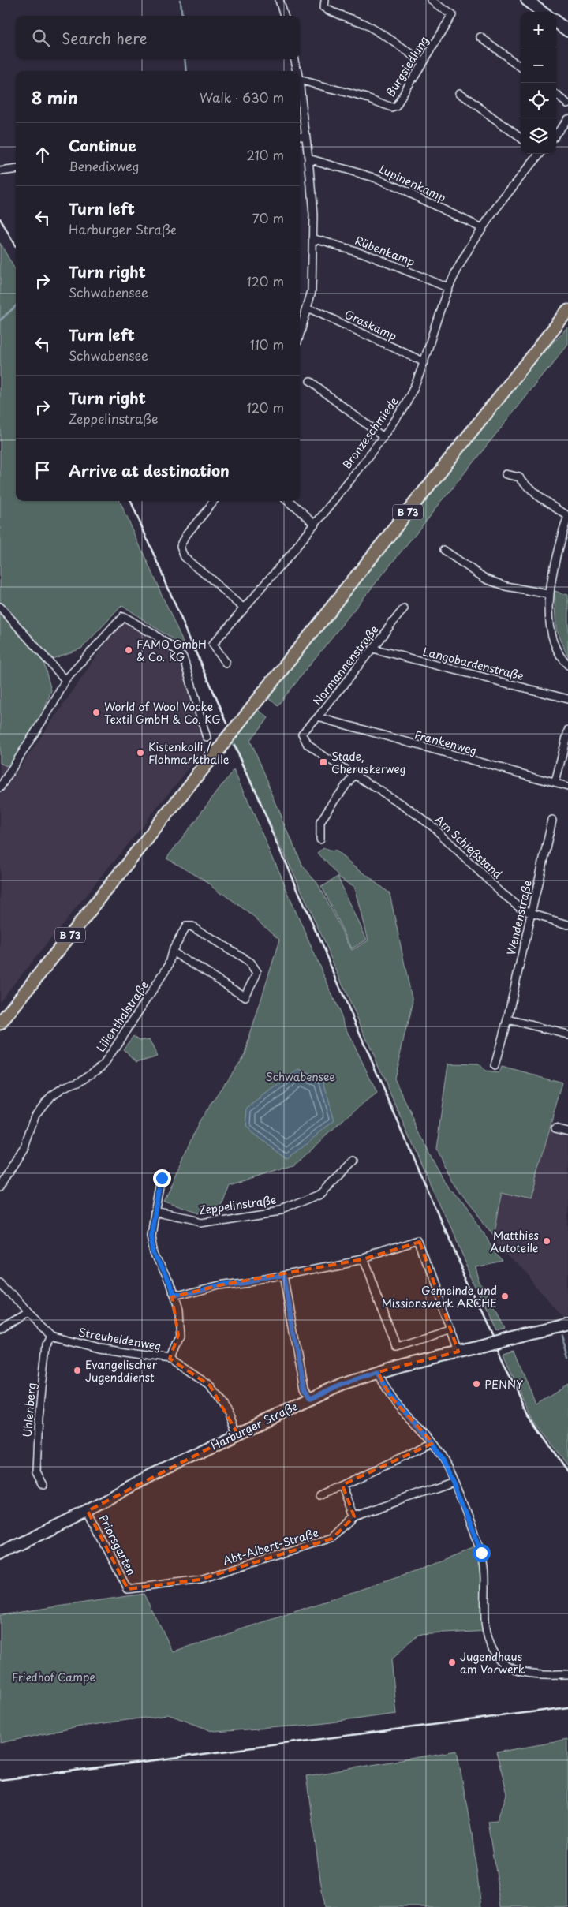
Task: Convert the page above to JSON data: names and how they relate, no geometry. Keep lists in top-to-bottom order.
{
  "streets": {
    "main road": ["B 73", "Harburger Straße"],
    "street": [
      "Burgsiedlung",
      "Lupinenkamp",
      "Rübenkamp",
      "Graskamp",
      "Bronzeschmiede",
      "Langobardenstraße",
      "Normannenstraße",
      "Frankenweg",
      "Am Schießstand",
      "Wendenstraße",
      "Lilienthalstraße",
      "Zeppelinstraße",
      "Streuheidenweg",
      "Uhlenberg",
      "Priorsgarten",
      "Abt-Albert-Straße"
    ]
  },
  "crossings": [
    ["Lupinenkamp", "Bronzeschmiede"],
    ["Rübenkamp", "Bronzeschmiede"],
    ["Graskamp", "Bronzeschmiede"],
    ["Langobardenstraße", "Normannenstraße"],
    ["Normannenstraße", "Frankenweg"],
    ["Normannenstraße", "Am Schießstand"],
    ["Am Schießstand", "Wendenstraße"],
    ["Streuheidenweg", "Uhlenberg"],
    ["Streuheidenweg", "Harburger Straße"],
    ["Harburger Straße", "Priorsgarten"],
    ["Priorsgarten", "Abt-Albert-Straße"]
  ],
  "parks": ["Schwabensee", "Friedhof Campe"],
  "places": {
    "other": [
      "FAMO GmbH & Co. KG",
      "World of Wool Vocke Textil GmbH & Co. KG",
      "Kistenkolli / Flohmarkthalle",
      "Matthies Autoteile",
      "Gemeinde und Missionswerk ARCHE",
      "Evangelischer Jugenddienst",
      "PENNY",
      "Jugendhaus am Vorwerk"
    ],
    "transit": ["Stade, Cheruskerweg"]
  },
  "page": {
    "map_buttons": ["+", "−"],
    "search": "Search here",
    "heading": ["8 min", "Walk · 630 m"],
    "list": [
      ["Continue", "Benedixweg", "210 m"],
      ["Turn left", "Harburger Straße", "70 m"],
      ["Turn right", "Schwabensee", "120 m"],
      ["Turn left", "Schwabensee", "110 m"],
      ["Turn right", "Zeppelinstraße", "120 m"],
      "Arrive at destination"
    ]
  }
}
